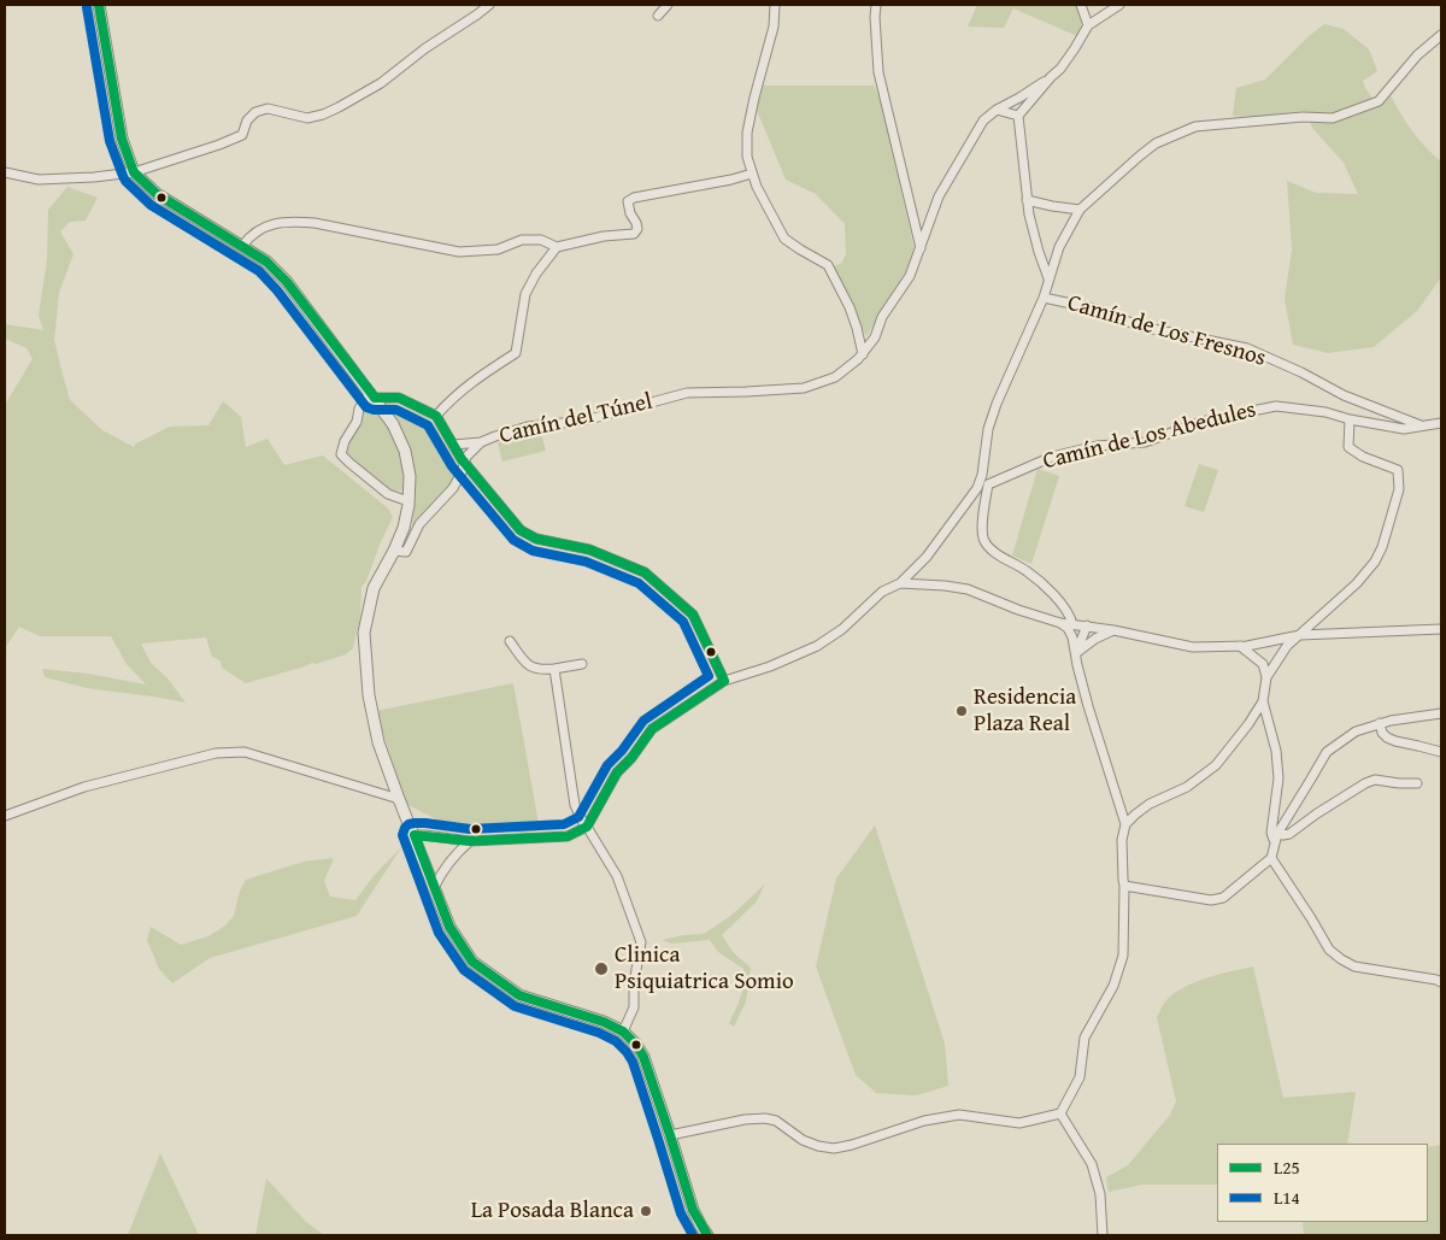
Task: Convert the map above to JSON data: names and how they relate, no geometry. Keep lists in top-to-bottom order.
{
  "streets": {
    "street": ["Camín de Los Fresnos", "Camín del Túnel", "Camín de Los Abedules"]
  },
  "places": ["Residencia Plaza Real", "Clinica Psiquiatrica Somio", "La Posada Blanca"],
  "lines": ["transit line L25", "transit line L14"],
  "legend": ["L25", "L14"]
}
